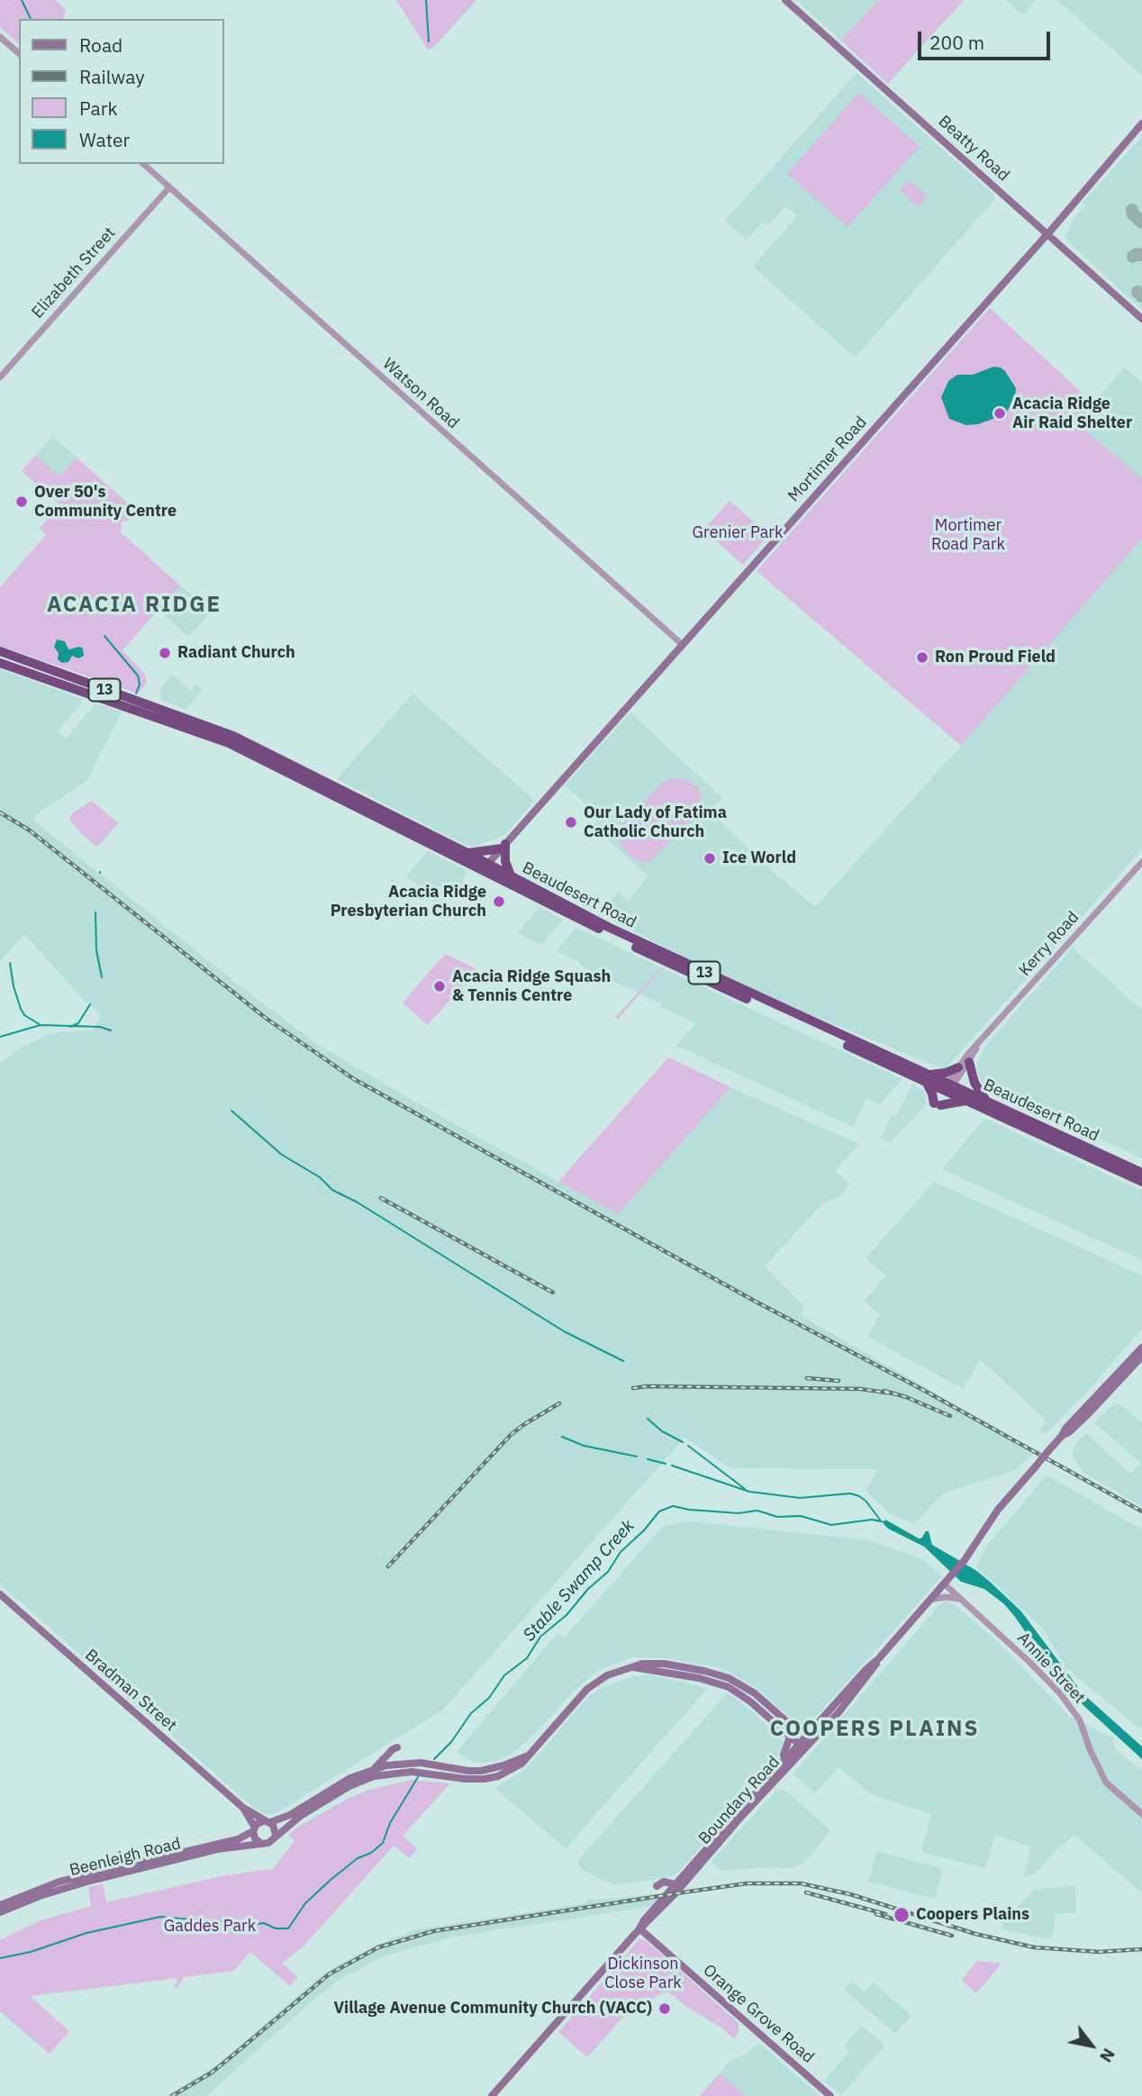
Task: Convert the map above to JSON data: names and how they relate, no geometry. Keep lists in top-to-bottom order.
{
  "streets": {
    "highway": ["13", "Beaudesert Road"],
    "main road": [
      "Beatty Road",
      "Mortimer Road",
      "Bradman Street",
      "Boundary Road",
      "Beenleigh Road",
      "Orange Grove Road"
    ],
    "street": [
      "Elizabeth Street",
      "Watson Road",
      "Kerry Road",
      "Annie Street"
    ]
  },
  "crossings": [
    ["Beatty Road", "Mortimer Road"],
    ["Elizabeth Street", "Watson Road"],
    ["Watson Road", "Mortimer Road"],
    ["Mortimer Road", "Beaudesert Road"],
    ["Beaudesert Road", "Kerry Road"],
    ["Annie Street", "Boundary Road"],
    ["Bradman Street", "Beenleigh Road"],
    ["Boundary Road", "Orange Grove Road"]
  ],
  "districts": ["ACACIA RIDGE", "COOPERS PLAINS"],
  "water": ["Stable Swamp Creek"],
  "parks": [
    "Mortimer Road Park",
    "Grenier Park",
    "Gaddes Park",
    "Dickinson Close Park"
  ],
  "places": [
    "Acacia Ridge Air Raid Shelter",
    "Over 50's Community Centre",
    "Radiant Church",
    "Ron Proud Field",
    "Our Lady of Fatima Catholic Church",
    "Ice World",
    "Acacia Ridge Presbyterian Church",
    "Acacia Ridge Squash & Tennis Centre",
    "Coopers Plains",
    "Village Avenue Community Church (VACC)"
  ],
  "legend": [
    "Road",
    "Railway",
    "Park",
    "Water"
  ],
  "scale_bar": "200 m",
  "north": "bottom right"
}
